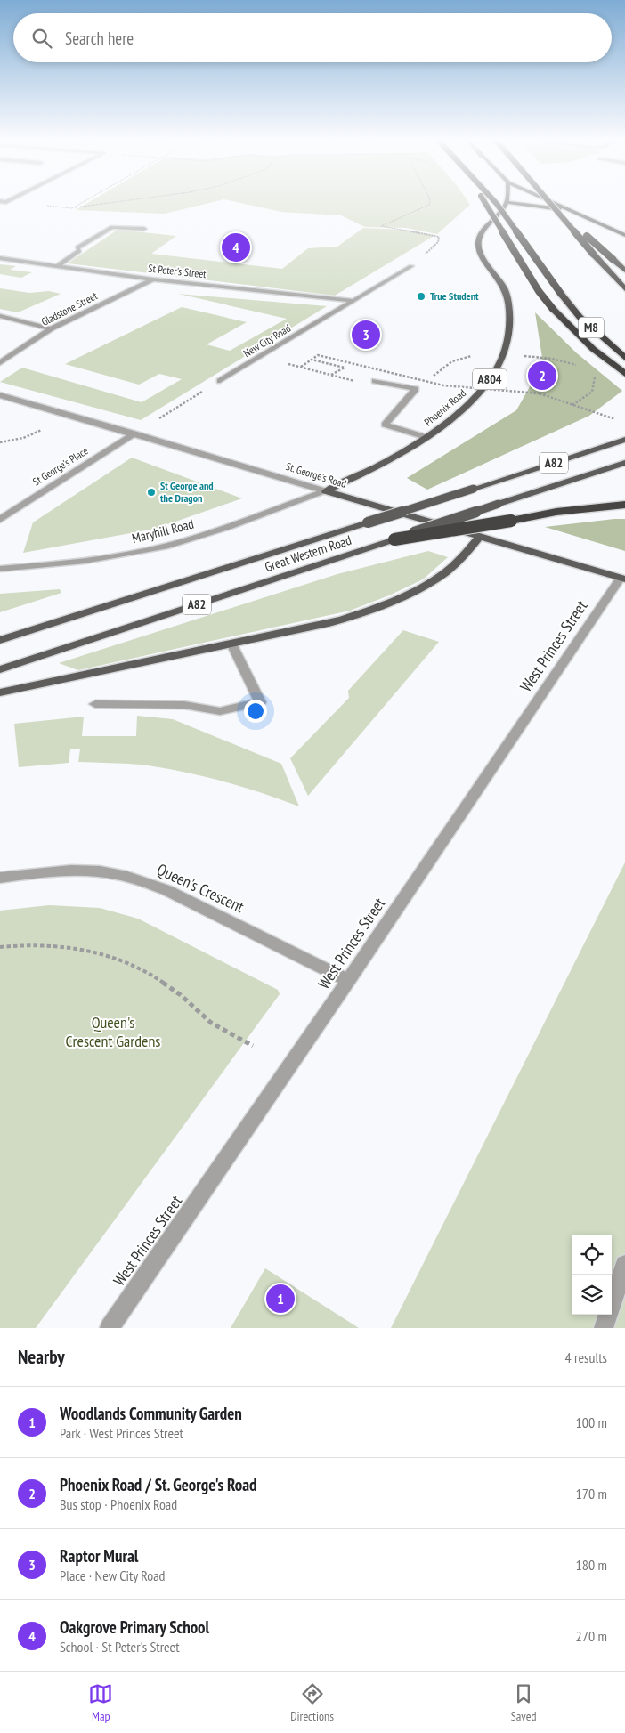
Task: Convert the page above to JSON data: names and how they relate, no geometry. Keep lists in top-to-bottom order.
{
  "streets": {
    "highway": ["M8"],
    "main road": [
      "A804",
      "Phoenix Road",
      "A82",
      "St. George's Road",
      "Great Western Road"
    ],
    "street": [
      "St Peter's Street",
      "Gladstone Street",
      "New City Road",
      "St George's Place",
      "Maryhill Road",
      "West Princes Street",
      "Queen's Crescent"
    ]
  },
  "crossings": [
    ["St Peter's Street", "Gladstone Street"],
    ["St Peter's Street", "New City Road"],
    ["Phoenix Road", "St. George's Road"],
    ["Phoenix Road", "Maryhill Road"],
    ["St George's Place", "St. George's Road"],
    ["St. George's Road", "Maryhill Road"],
    ["St. George's Road", "West Princes Street"],
    ["West Princes Street", "Queen's Crescent"]
  ],
  "parks": ["Queen's Crescent Gardens"],
  "places": ["True Student", "St George and the Dragon"],
  "page": {
    "search": "Search here",
    "pins": [
      "4",
      "3",
      "2",
      "1"
    ],
    "heading": ["Nearby", "4 results"],
    "list": [
      {
        "mark": "1",
        "name": "Woodlands Community Garden",
        "note": "Park · West Princes Street",
        "value": "100 m"
      },
      {
        "mark": "2",
        "name": "Phoenix Road / St. George's Road",
        "note": "Bus stop · Phoenix Road",
        "value": "170 m"
      },
      {
        "mark": "3",
        "name": "Raptor Mural",
        "note": "Place · New City Road",
        "value": "180 m"
      },
      {
        "mark": "4",
        "name": "Oakgrove Primary School",
        "note": "School · St Peter's Street",
        "value": "270 m"
      }
    ],
    "nav": ["Map", "Directions", "Saved"]
  }
}
